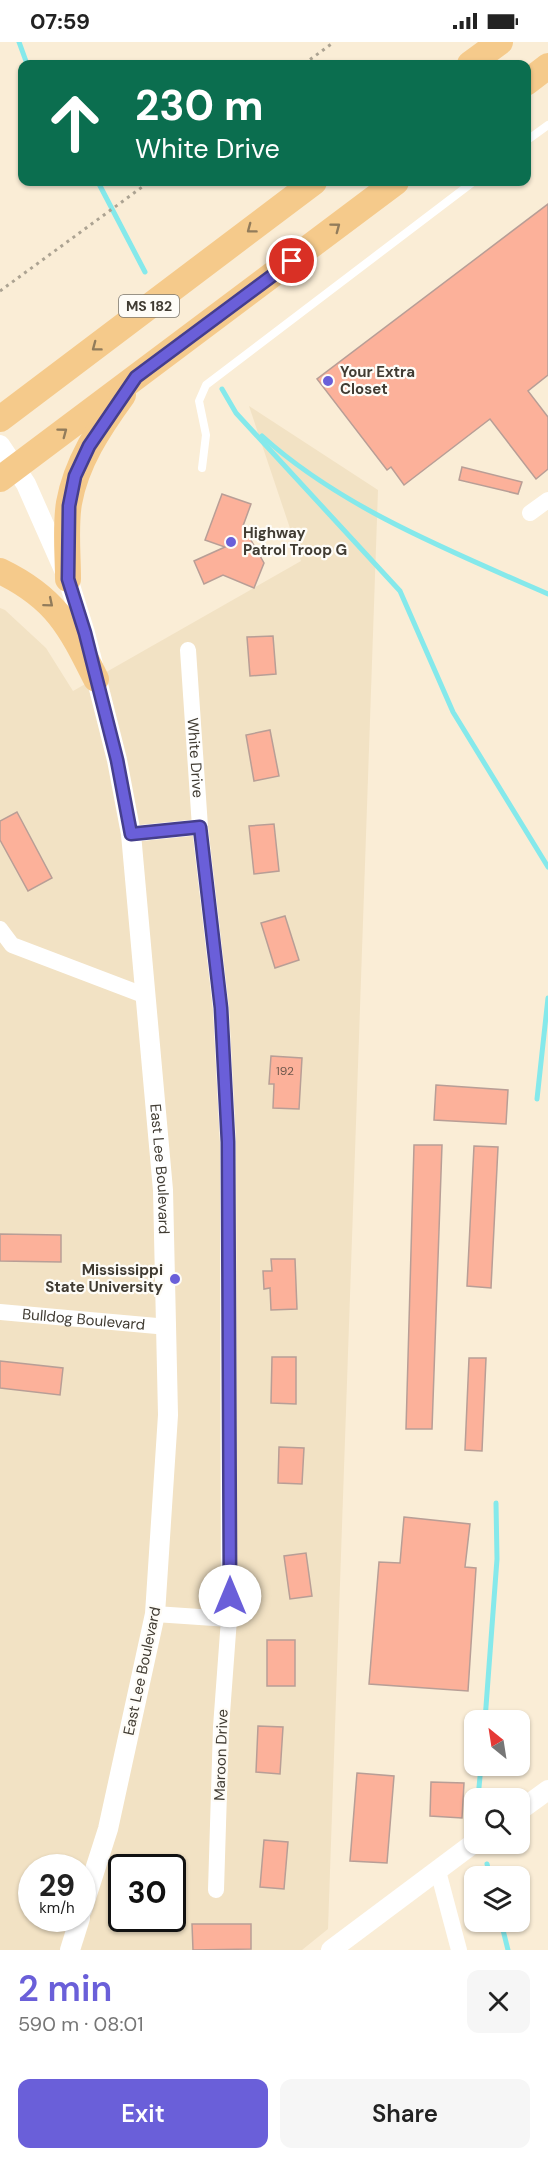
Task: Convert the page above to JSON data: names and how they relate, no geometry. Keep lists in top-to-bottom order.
{
  "streets": {
    "main road": ["MS 182"],
    "street": [
      "White Drive",
      "East Lee Boulevard",
      "Bulldog Boulevard",
      "Maroon Drive"
    ]
  },
  "crossings": [
    ["White Drive", "Maroon Drive"],
    ["East Lee Boulevard", "Bulldog Boulevard"]
  ],
  "places": ["Your Extra Closet", "Highway Patrol Troop G", "Mississippi State University"],
  "house_numbers": ["192"],
  "north": "top left",
  "page": {
    "status": "07:59",
    "turn": ["230 m", "White Drive"],
    "speed": "29 km/h",
    "limit": "30",
    "heading": ["2 min", "590 m · 08:01"],
    "buttons": ["Exit", "Share"]
  }
}
